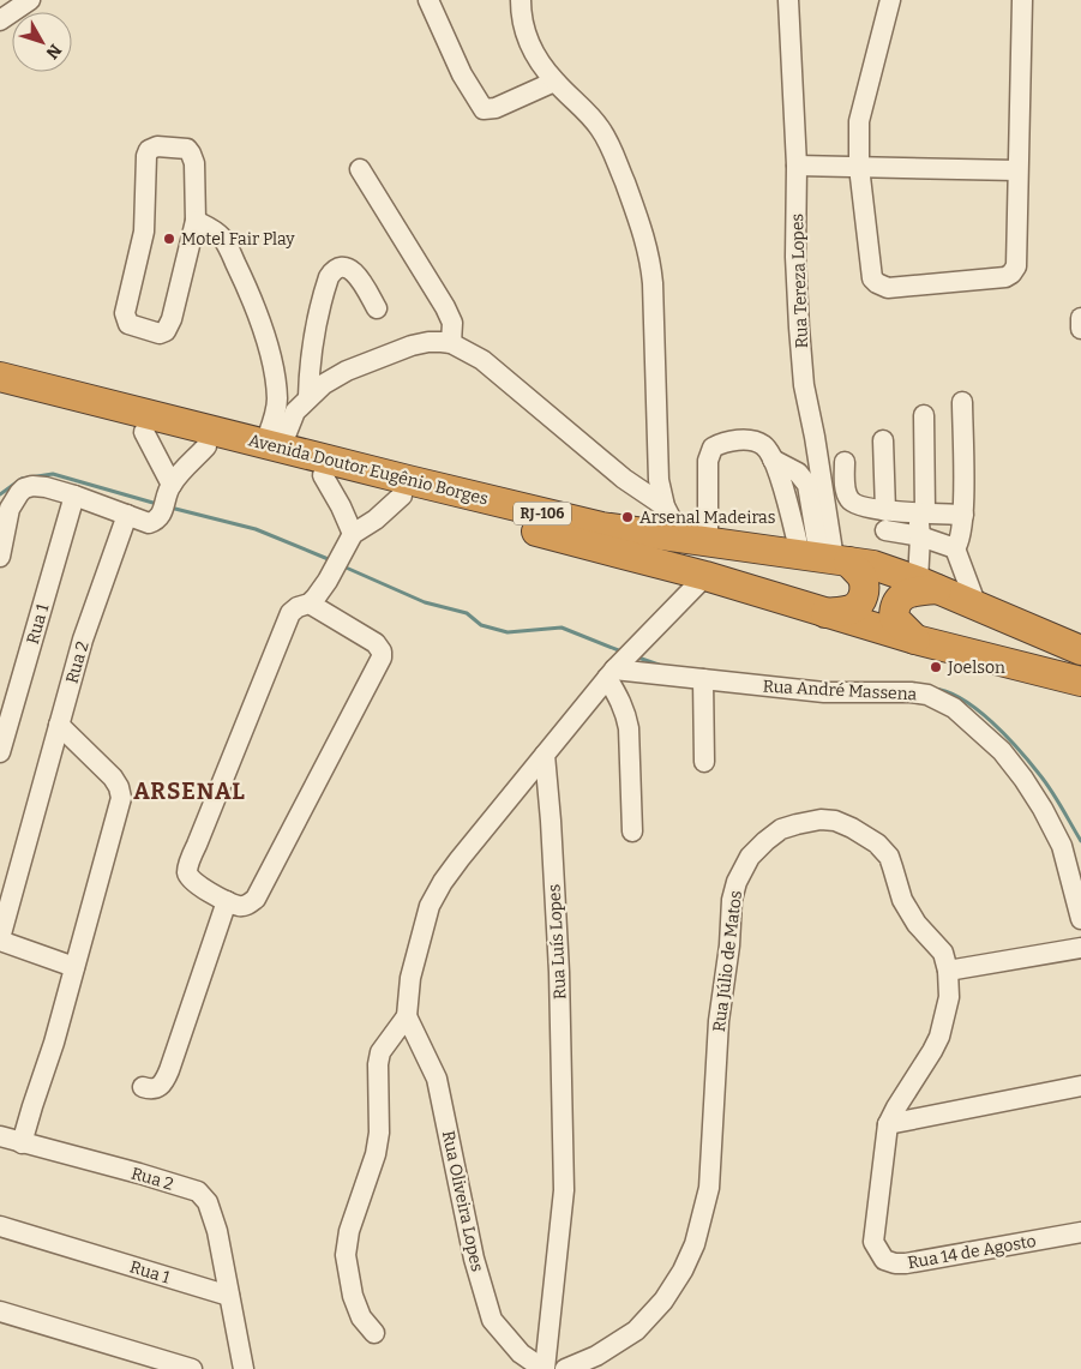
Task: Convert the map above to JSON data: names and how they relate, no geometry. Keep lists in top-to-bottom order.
{
  "streets": {
    "highway": ["Avenida Doutor Eugênio Borges", "RJ-106"],
    "street": [
      "Rua Tereza Lopes",
      "Rua 1",
      "Rua 2",
      "Rua André Massena",
      "Rua Luís Lopes",
      "Rua Júlio de Matos",
      "Rua Oliveira Lopes",
      "Rua 14 de Agosto"
    ]
  },
  "crossings": [
    ["Rua Tereza Lopes", "Avenida Doutor Eugênio Borges"],
    ["Rua 1", "Rua 2"],
    ["Rua Luís Lopes", "Rua Oliveira Lopes"],
    ["Rua Júlio de Matos", "Rua 14 de Agosto"]
  ],
  "districts": ["ARSENAL"],
  "places": ["Motel Fair Play", "Arsenal Madeiras", "Joelson"],
  "north": "bottom right"
}
